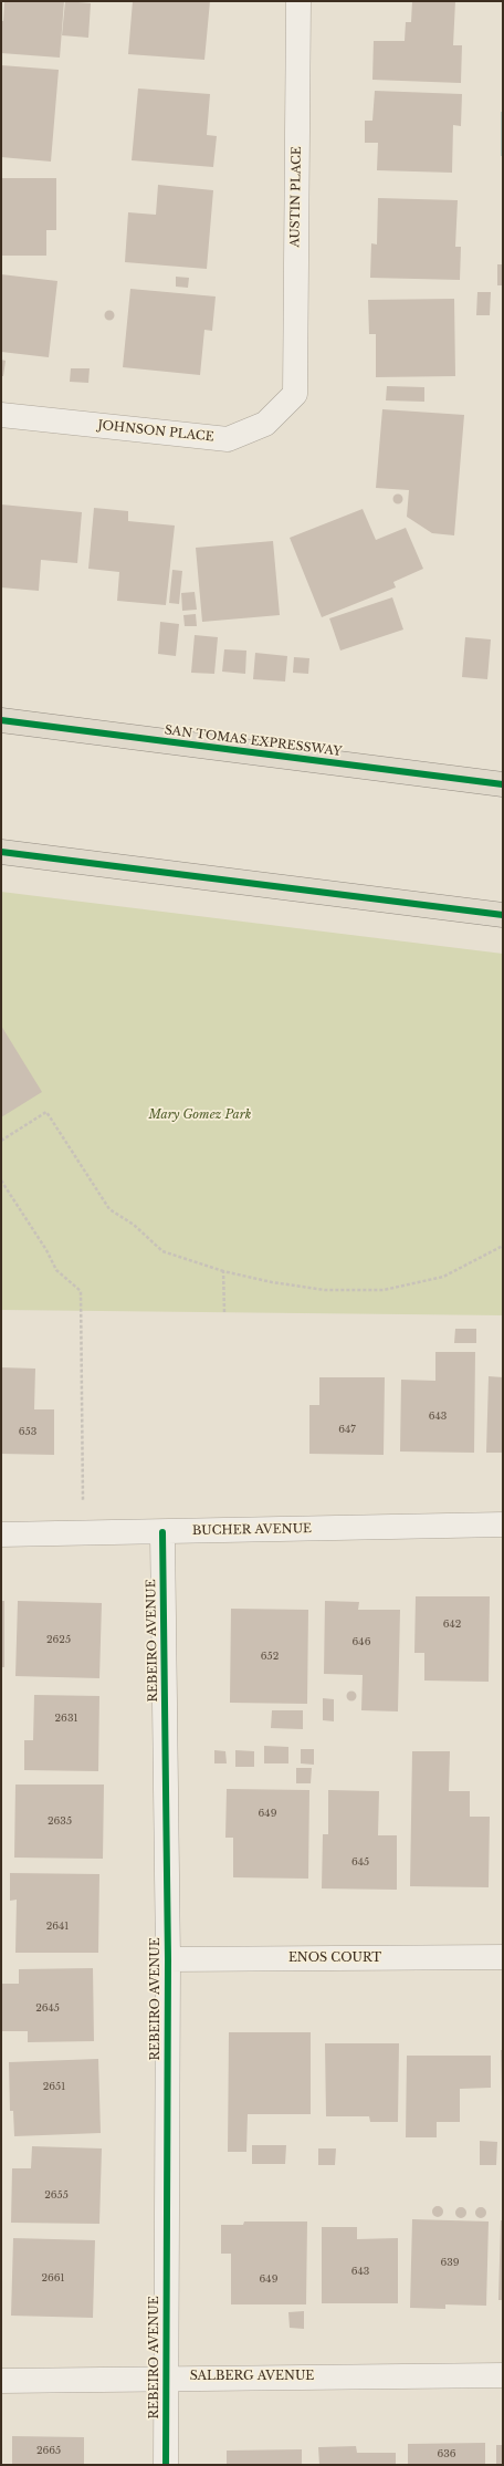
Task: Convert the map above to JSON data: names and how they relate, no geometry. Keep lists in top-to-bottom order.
{
  "streets": {
    "highway": ["SAN TOMAS EXPRESSWAY"],
    "street": [
      "AUSTIN PLACE",
      "JOHNSON PLACE",
      "BUCHER AVENUE",
      "REBEIRO AVENUE",
      "ENOS COURT",
      "SALBERG AVENUE"
    ]
  },
  "crossings": [
    ["AUSTIN PLACE", "JOHNSON PLACE"],
    ["BUCHER AVENUE", "REBEIRO AVENUE"],
    ["REBEIRO AVENUE", "ENOS COURT"],
    ["REBEIRO AVENUE", "SALBERG AVENUE"]
  ],
  "parks": ["Mary Gomez Park"],
  "house_numbers": [
    "643",
    "647",
    "653",
    "642",
    "2625",
    "646",
    "652",
    "2631",
    "649",
    "2635",
    "645",
    "2641",
    "2645",
    "2651",
    "2655",
    "639",
    "643",
    "2661",
    "649",
    "2665",
    "636"
  ]
}
